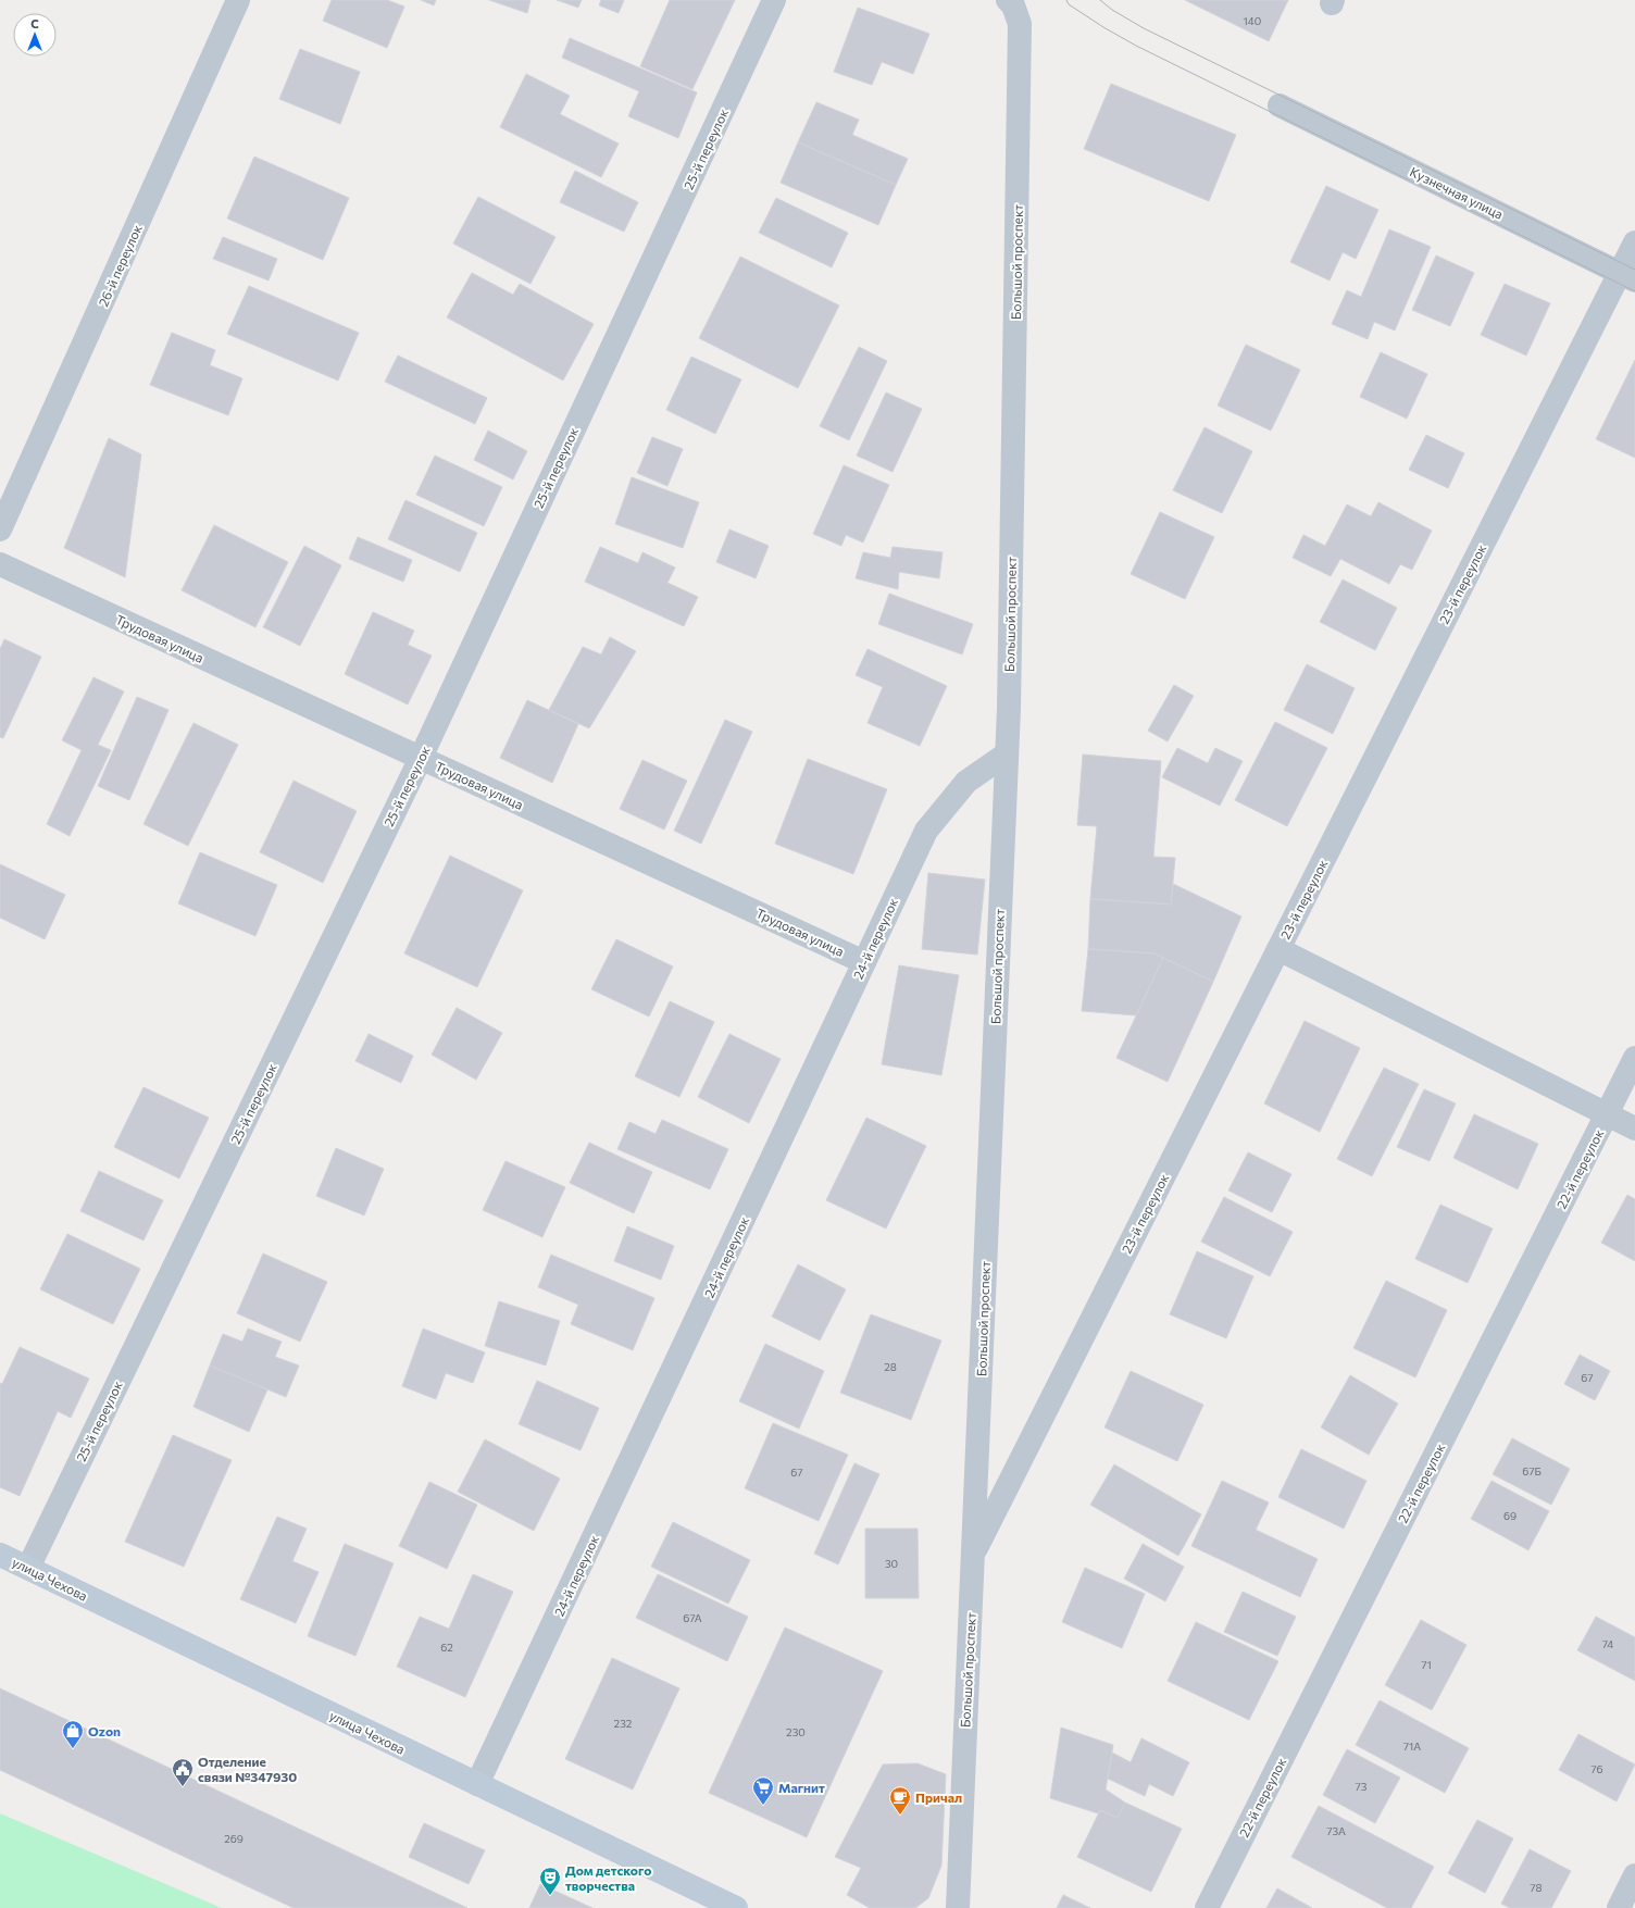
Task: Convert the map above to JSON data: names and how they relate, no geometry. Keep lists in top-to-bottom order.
{
  "streets": {
    "main road": ["улица Чехова"],
    "street": [
      "25-й переулок",
      "Кузнечная улица",
      "Большой проспект",
      "26-й переулок",
      "23-й переулок",
      "Трудовая улица",
      "24-й переулок",
      "22-й переулок"
    ]
  },
  "crossings": [
    ["25-й переулок", "Трудовая улица"],
    ["25-й переулок", "улица Чехова"],
    ["Кузнечная улица", "23-й переулок"],
    ["Большой проспект", "23-й переулок"],
    ["Большой проспект", "24-й переулок"],
    ["Трудовая улица", "24-й переулок"],
    ["24-й переулок", "улица Чехова"]
  ],
  "places": {
    "shop": ["Ozon"],
    "public building": ["Отделение связи №347930"],
    "supermarket": ["Магнит"],
    "cafe": ["Причал"],
    "theatre": ["Дом детского творчества"]
  },
  "house_numbers": [
    "140",
    "28",
    "67",
    "67Б",
    "67",
    "69",
    "30",
    "67А",
    "74",
    "62",
    "71",
    "232",
    "230",
    "71А",
    "76",
    "73",
    "73А",
    "269",
    "78"
  ],
  "north": "top"
}
